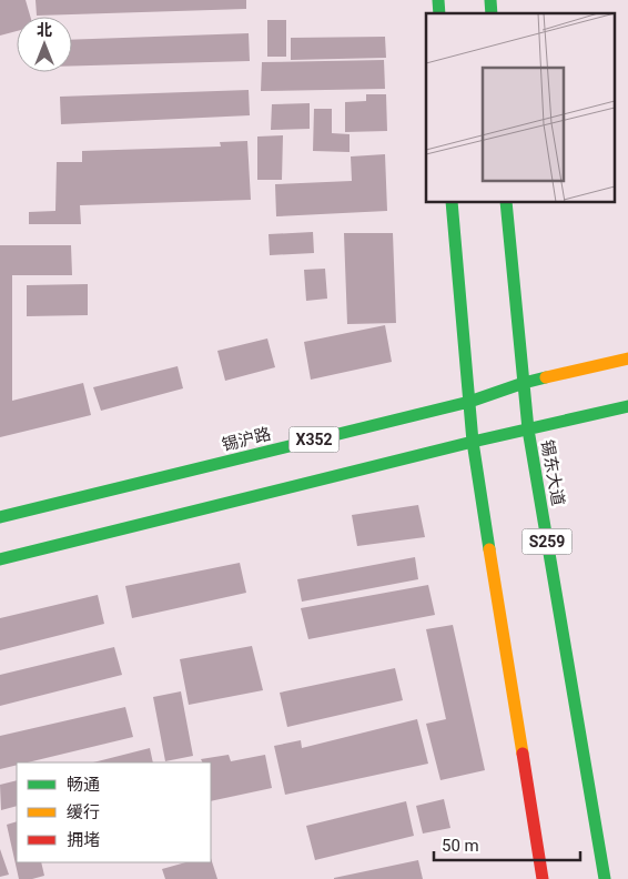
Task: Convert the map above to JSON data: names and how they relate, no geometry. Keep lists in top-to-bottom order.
{
  "streets": {
    "main road": [
      "锡沪路",
      "X352",
      "锡东大道",
      "S259"
    ]
  },
  "crossings": [
    ["锡沪路", "锡东大道"],
    ["X352", "锡东大道"]
  ],
  "legend": ["畅通", "缓行", "拥堵"],
  "scale_bar": "50 m",
  "north": "top"
}
